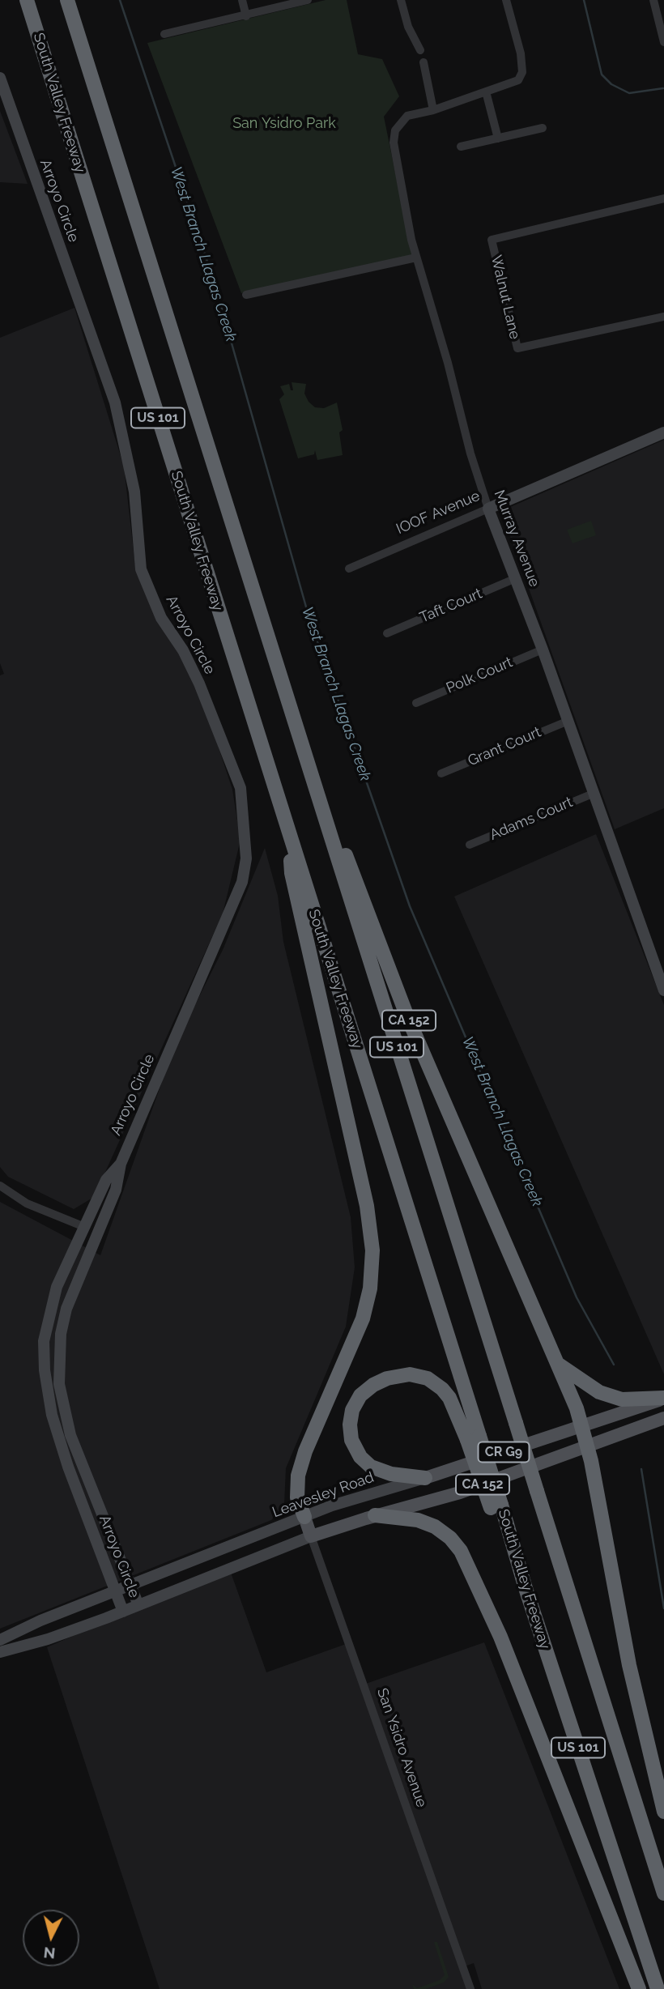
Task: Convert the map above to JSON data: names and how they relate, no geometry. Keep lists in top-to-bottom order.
{
  "streets": {
    "highway": ["South Valley Freeway", "US 101", "CA 152"],
    "main road": ["CR G9", "Leavesley Road", "San Ysidro Avenue"],
    "street": [
      "Arroyo Circle",
      "Walnut Lane",
      "IOOF Avenue",
      "Murray Avenue",
      "Taft Court",
      "Polk Court",
      "Grant Court",
      "Adams Court"
    ]
  },
  "crossings": [
    ["Arroyo Circle", "Leavesley Road"],
    ["US 101", "CA 152"],
    ["IOOF Avenue", "Murray Avenue"],
    ["Murray Avenue", "Taft Court"],
    ["Murray Avenue", "Polk Court"],
    ["Murray Avenue", "Grant Court"],
    ["Murray Avenue", "Adams Court"],
    ["CA 152", "Leavesley Road"],
    ["CA 152", "San Ysidro Avenue"],
    ["Leavesley Road", "San Ysidro Avenue"]
  ],
  "water": ["West Branch Llagas Creek"],
  "parks": ["San Ysidro Park"],
  "north": "bottom"
}
